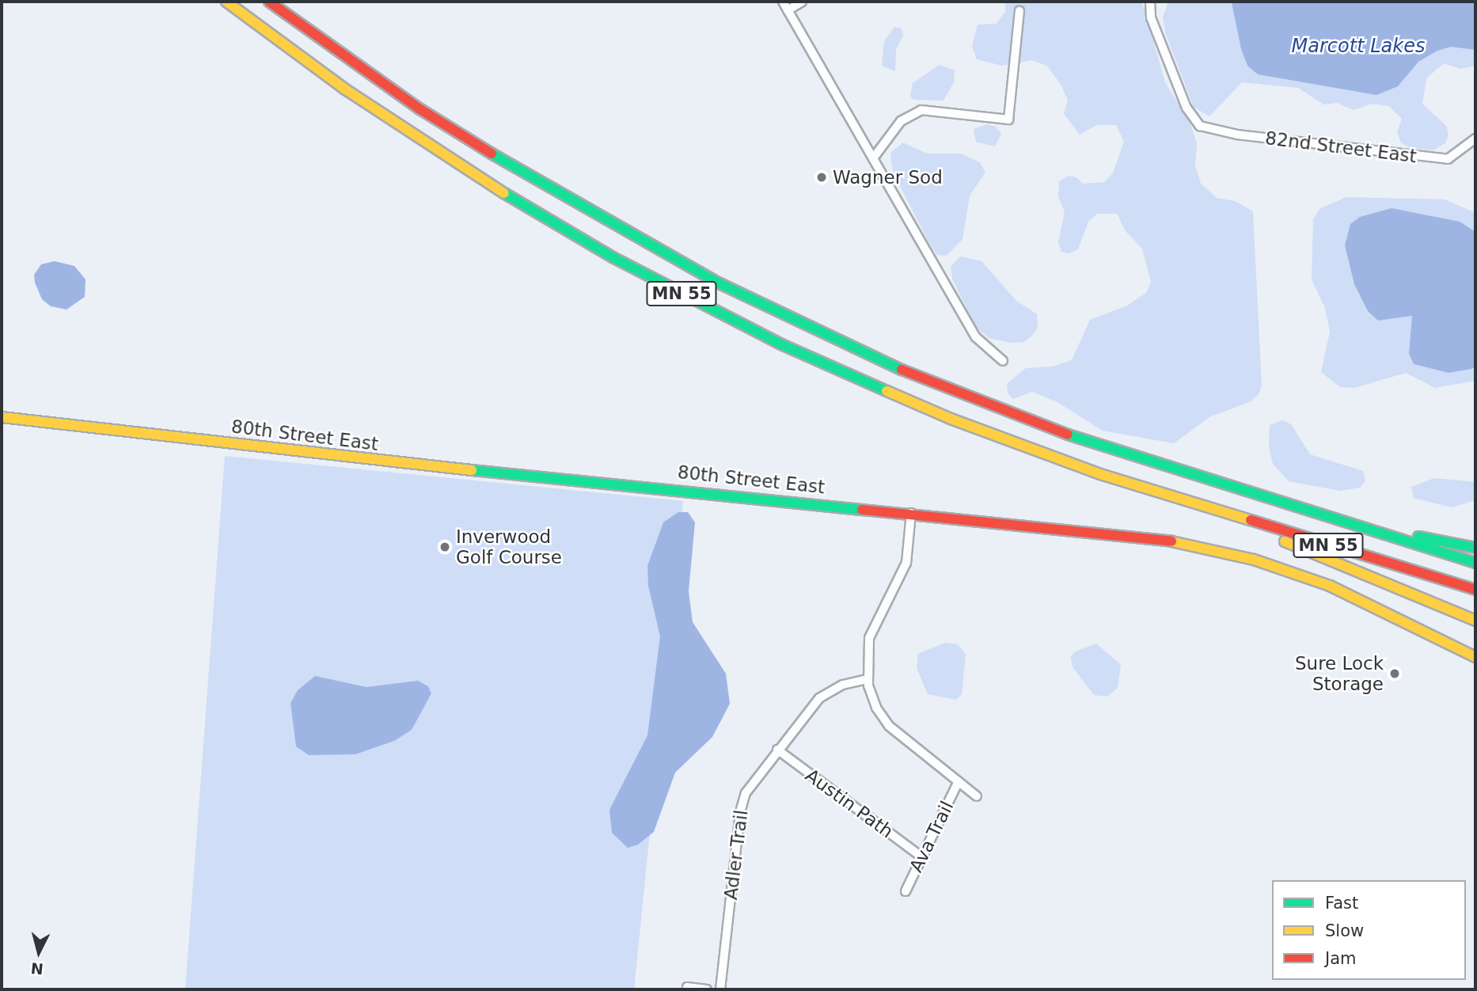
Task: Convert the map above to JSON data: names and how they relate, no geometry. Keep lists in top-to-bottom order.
{
  "streets": {
    "main road": ["MN 55", "80th Street East"],
    "street": [
      "82nd Street East",
      "Austin Path",
      "Ava Trail",
      "Adler Trail"
    ]
  },
  "crossings": [
    ["Austin Path", "Ava Trail"],
    ["Austin Path", "Adler Trail"]
  ],
  "water": ["Marcott Lakes"],
  "places": ["Wagner Sod", "Inverwood Golf Course", "Sure Lock Storage"],
  "legend": ["Fast", "Slow", "Jam"],
  "north": "bottom"
}
